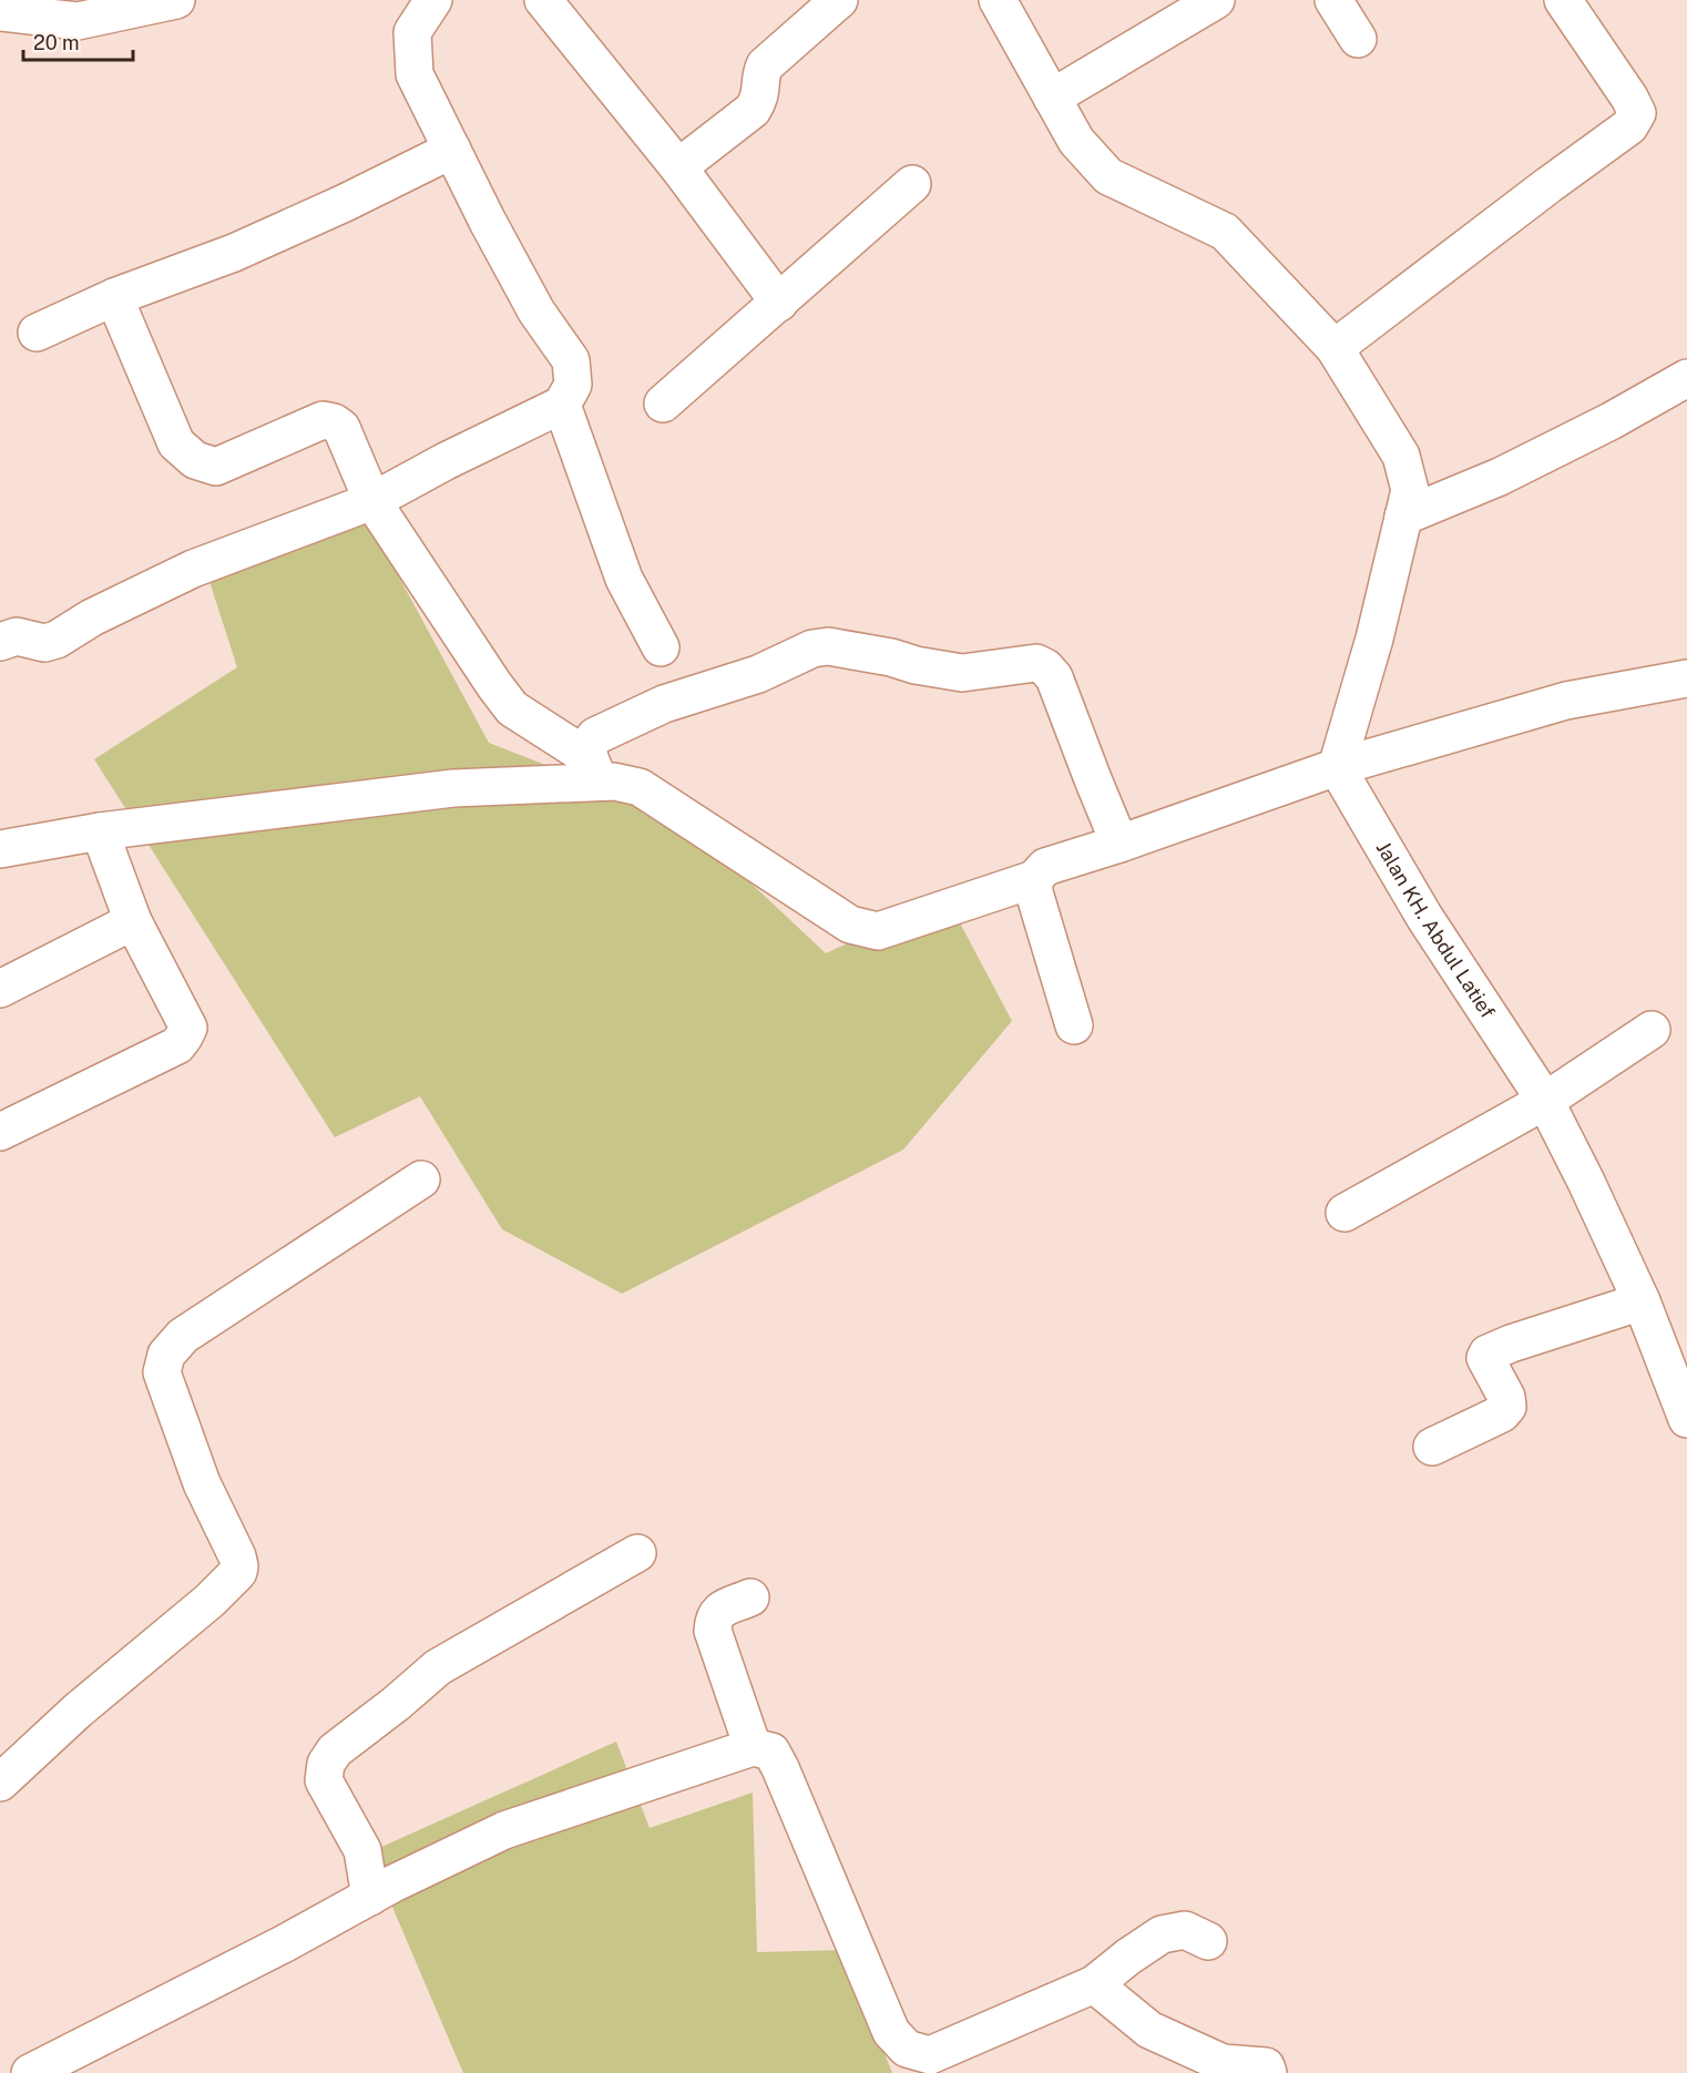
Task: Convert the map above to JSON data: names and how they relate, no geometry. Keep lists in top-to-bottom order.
{
  "streets": {
    "street": ["Jalan KH. Abdul Latief"]
  },
  "scale_bar": "20 m"
}
